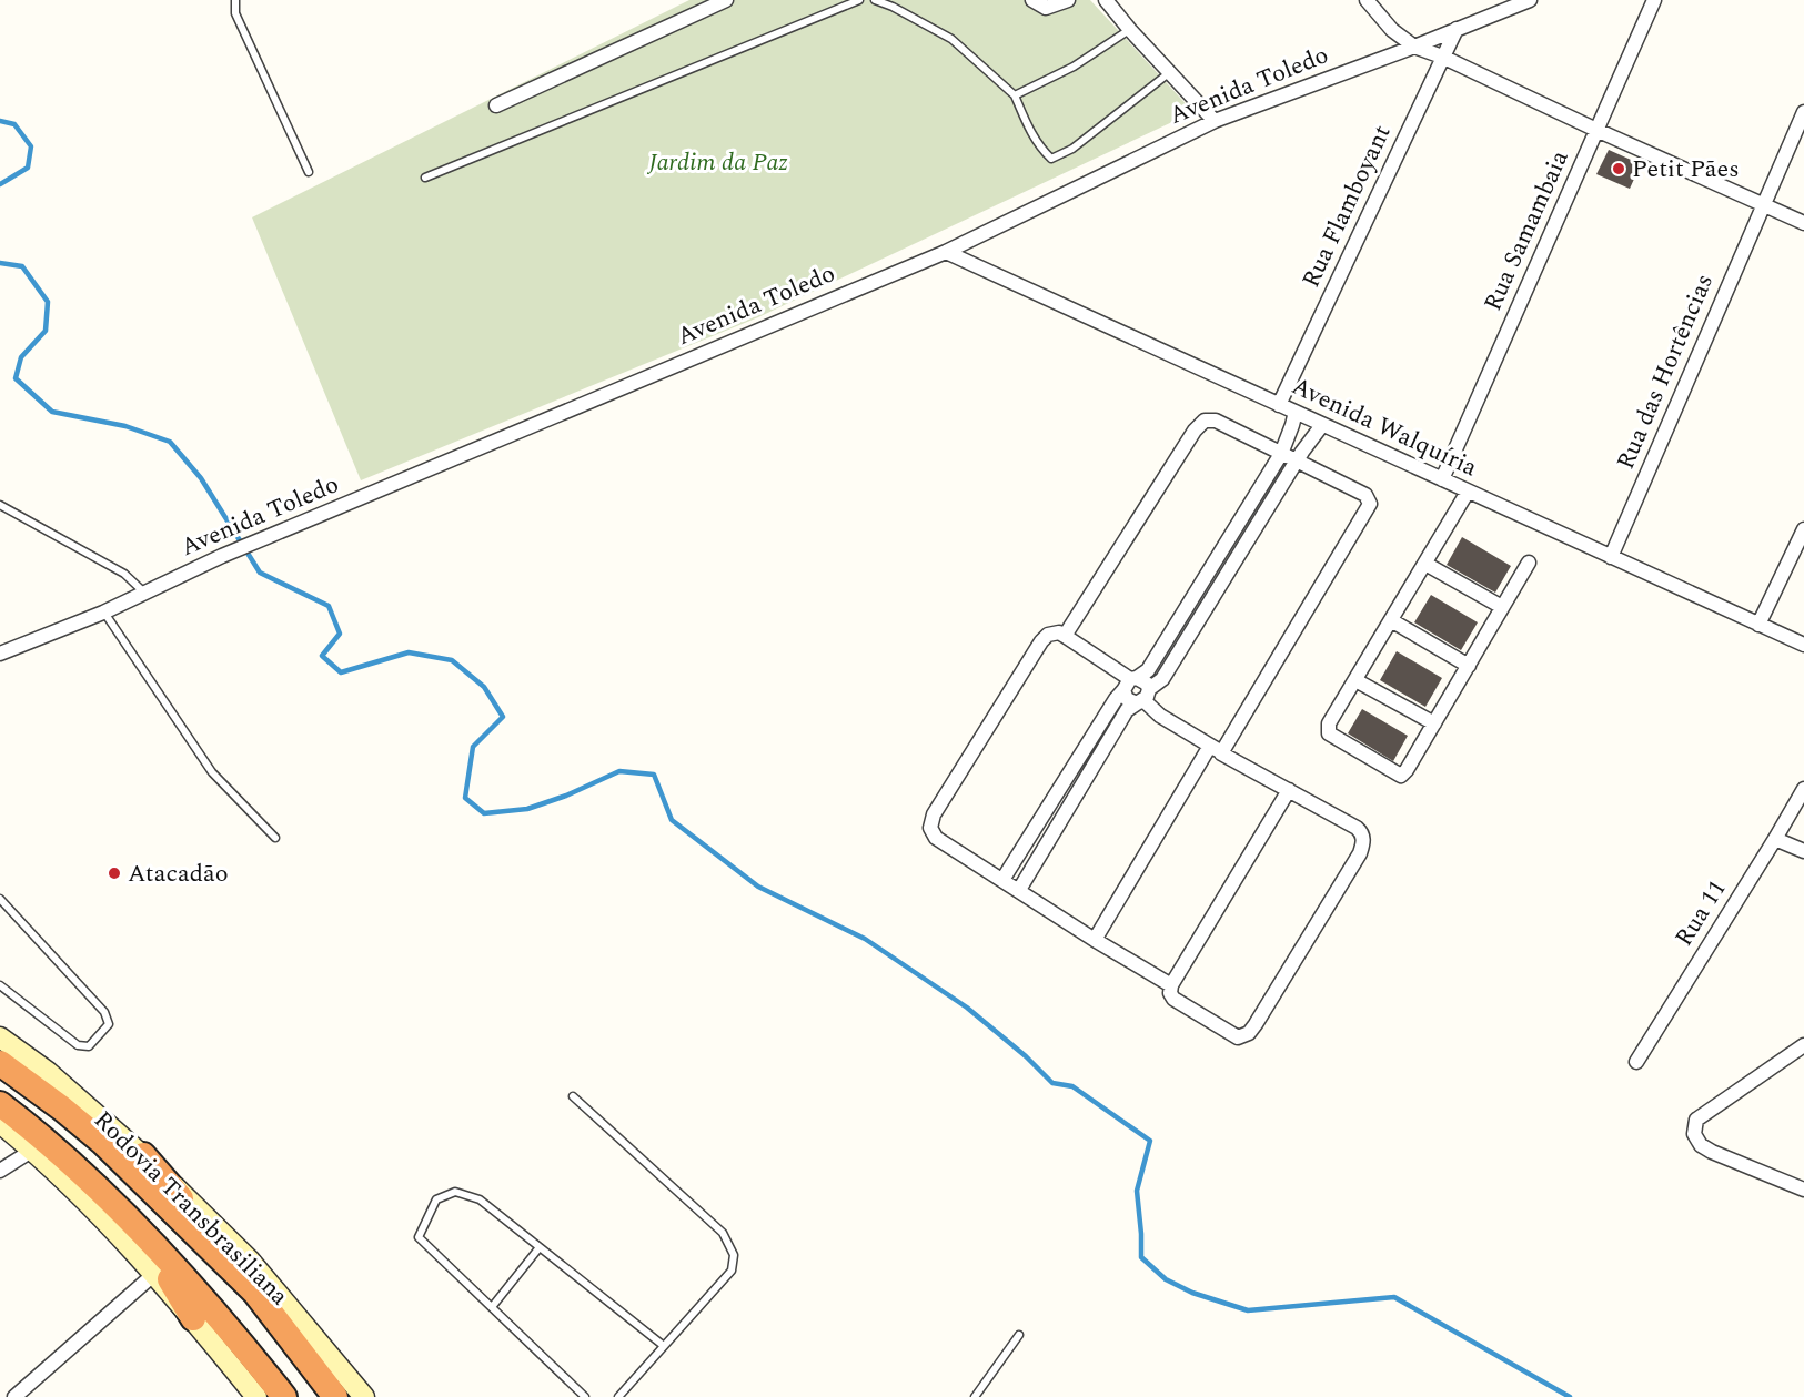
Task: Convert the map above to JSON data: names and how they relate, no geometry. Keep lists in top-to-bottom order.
{
  "streets": {
    "highway": ["Rodovia Transbrasiliana"],
    "street": [
      "Avenida Toledo",
      "Rua Flamboyant",
      "Rua Samambaia",
      "Rua das Hortências",
      "Avenida Walquíria",
      "Rua 11"
    ]
  },
  "crossings": [
    ["Avenida Toledo", "Rua Flamboyant"],
    ["Avenida Toledo", "Avenida Walquíria"],
    ["Rua Flamboyant", "Avenida Walquíria"],
    ["Rua Samambaia", "Avenida Walquíria"],
    ["Rua das Hortências", "Avenida Walquíria"]
  ],
  "parks": ["Jardim da Paz"],
  "places": ["Petit Pães", "Atacadão"]
}
